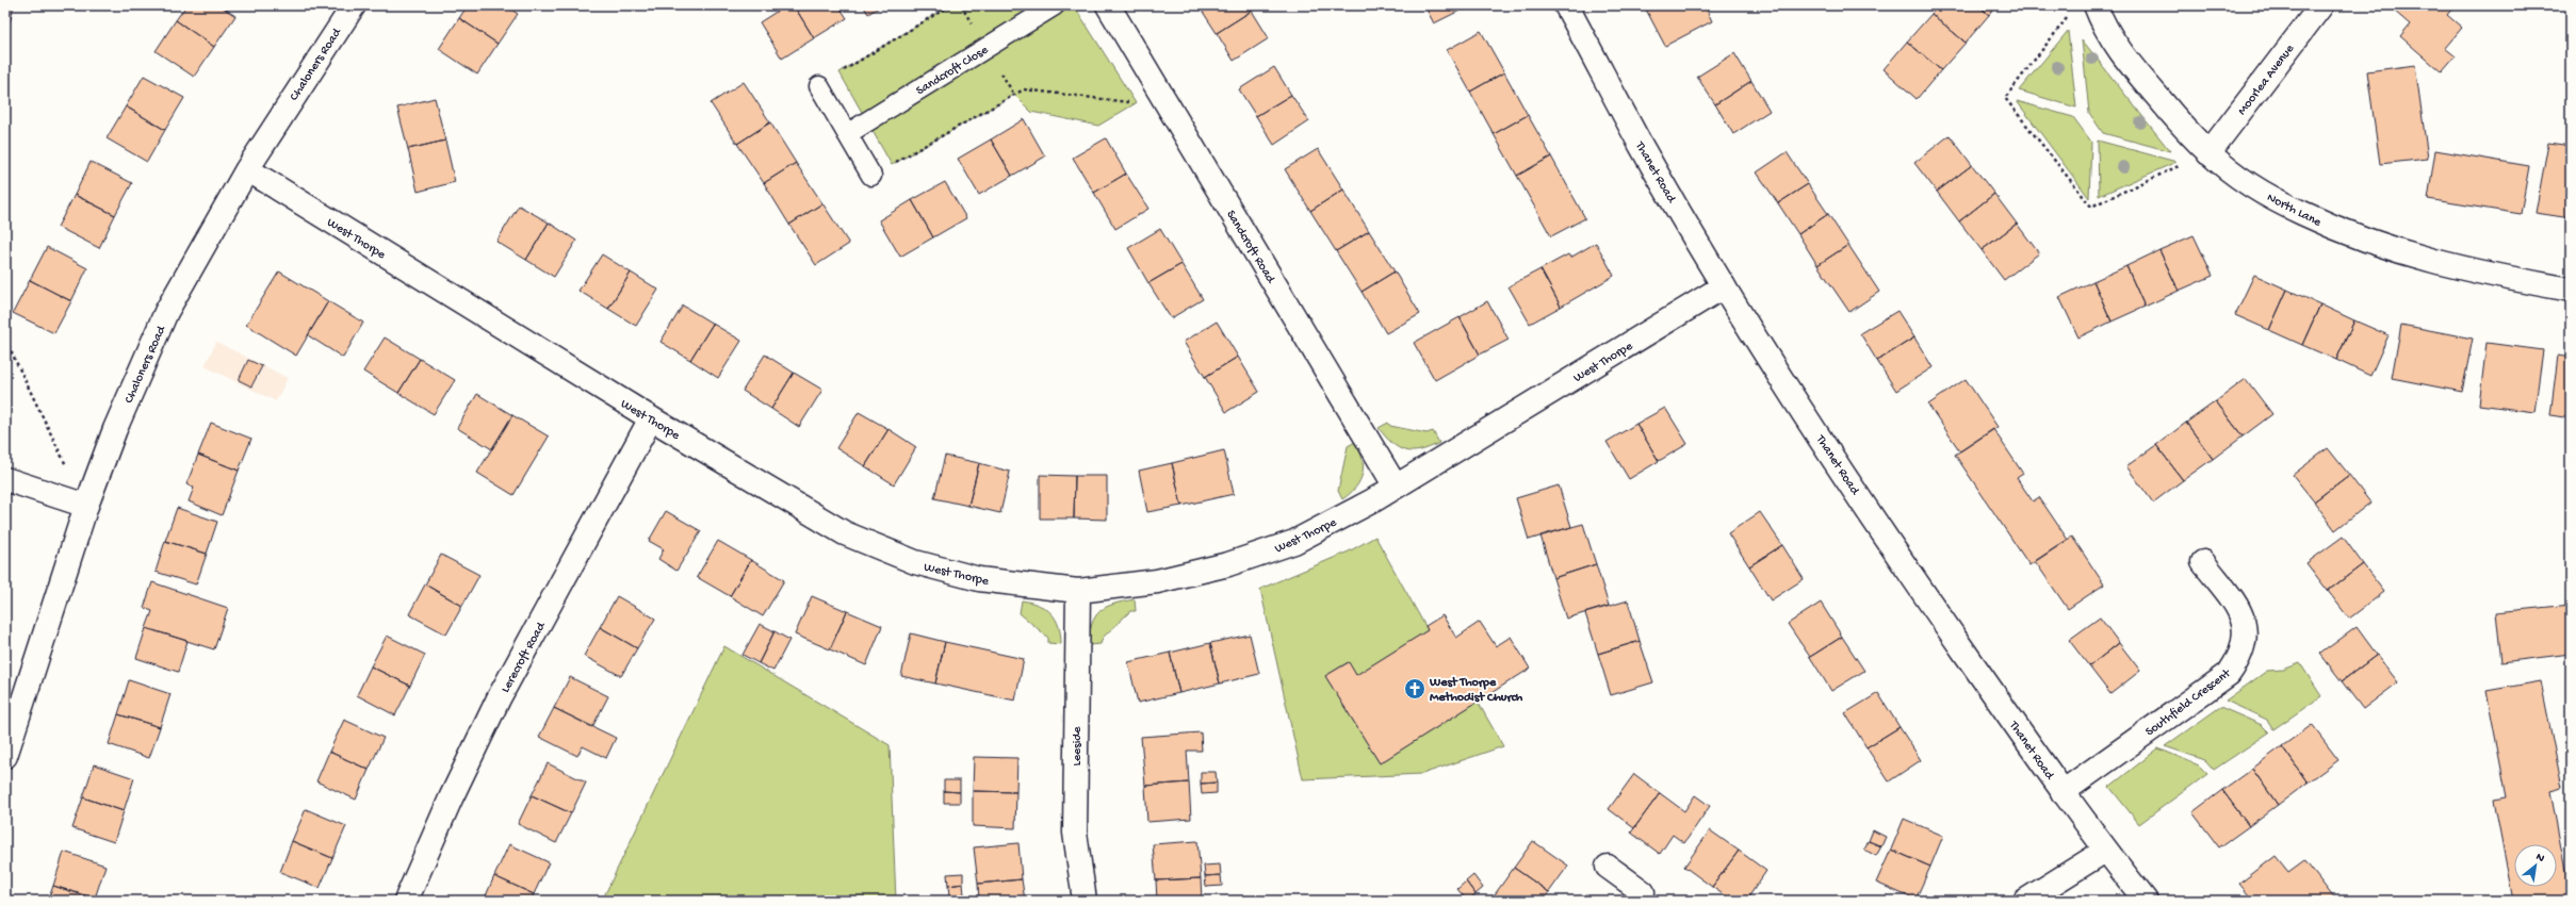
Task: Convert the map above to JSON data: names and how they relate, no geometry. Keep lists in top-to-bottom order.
{
  "streets": {
    "street": [
      "Chaloners Road",
      "Moorlea Avenue",
      "Thanet Road",
      "North Lane",
      "West Thorpe",
      "Sandcroft Road",
      "Lerecroft Road",
      "Southfield Crescent",
      "Leeside"
    ],
    "lane": ["Sandcroft Close"]
  },
  "crossings": [
    ["Chaloners Road", "West Thorpe"],
    ["Moorlea Avenue", "North Lane"],
    ["Thanet Road", "West Thorpe"],
    ["Thanet Road", "Southfield Crescent"],
    ["West Thorpe", "Sandcroft Road"],
    ["West Thorpe", "Lerecroft Road"],
    ["West Thorpe", "Leeside"]
  ],
  "places": {
    "church": ["West Thorpe Methodist Church"]
  },
  "north": "top right"
}
